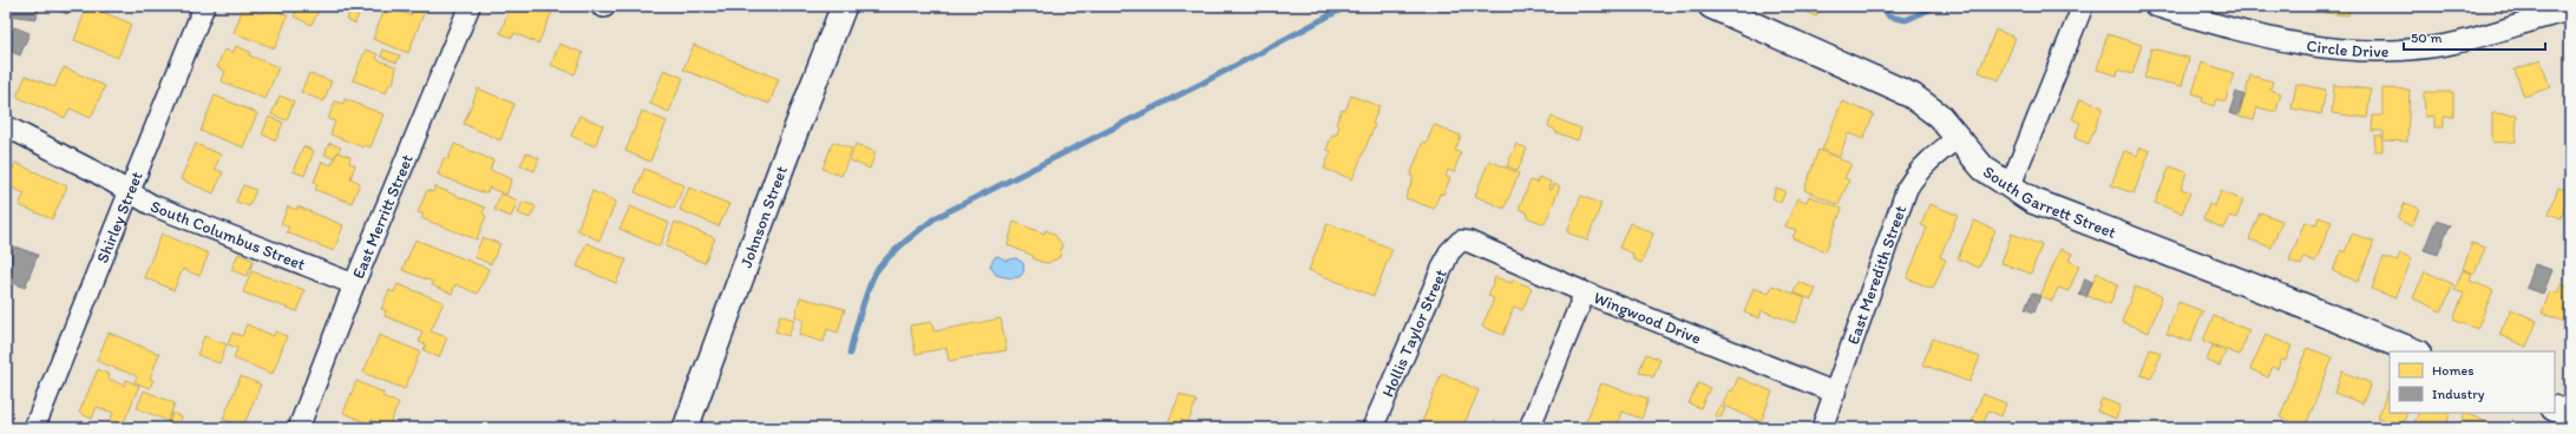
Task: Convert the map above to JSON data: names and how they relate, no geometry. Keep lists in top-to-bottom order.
{
  "streets": {
    "street": [
      "Circle Drive",
      "South Garrett Street",
      "East Merritt Street",
      "Johnson Street",
      "Shirley Street",
      "South Columbus Street",
      "East Meredith Street",
      "Wingwood Drive",
      "Hollis Taylor Street"
    ]
  },
  "crossings": [
    ["South Garrett Street", "East Meredith Street"],
    ["East Merritt Street", "South Columbus Street"],
    ["Shirley Street", "South Columbus Street"],
    ["East Meredith Street", "Wingwood Drive"],
    ["Wingwood Drive", "Hollis Taylor Street"]
  ],
  "legend": ["Homes", "Industry"],
  "scale_bar": "50 m"
}
